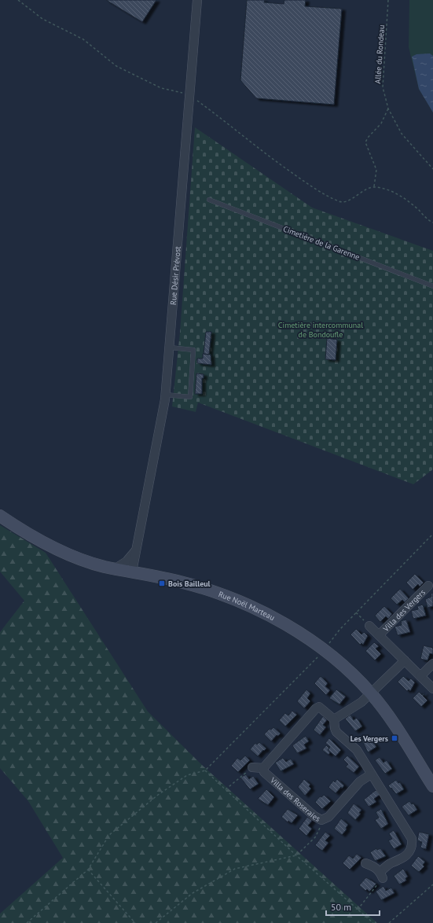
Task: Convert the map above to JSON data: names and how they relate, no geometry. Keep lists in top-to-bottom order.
{
  "streets": {
    "street": [
      "Rue Désir Prévost",
      "Rue Noël Marteau",
      "Villa des Vergers",
      "Villa des Roseraies"
    ],
    "lane": ["Cimetière de la Garenne"],
    "path": ["Allée du Rondeau"]
  },
  "crossings": [
    ["Rue Désir Prévost", "Rue Noël Marteau"]
  ],
  "parks": ["Cimetière intercommunal de Bondoufle"],
  "places": {
    "transit": ["Bois Bailleul", "Les Vergers"]
  },
  "scale_bar": "50 m"
}
